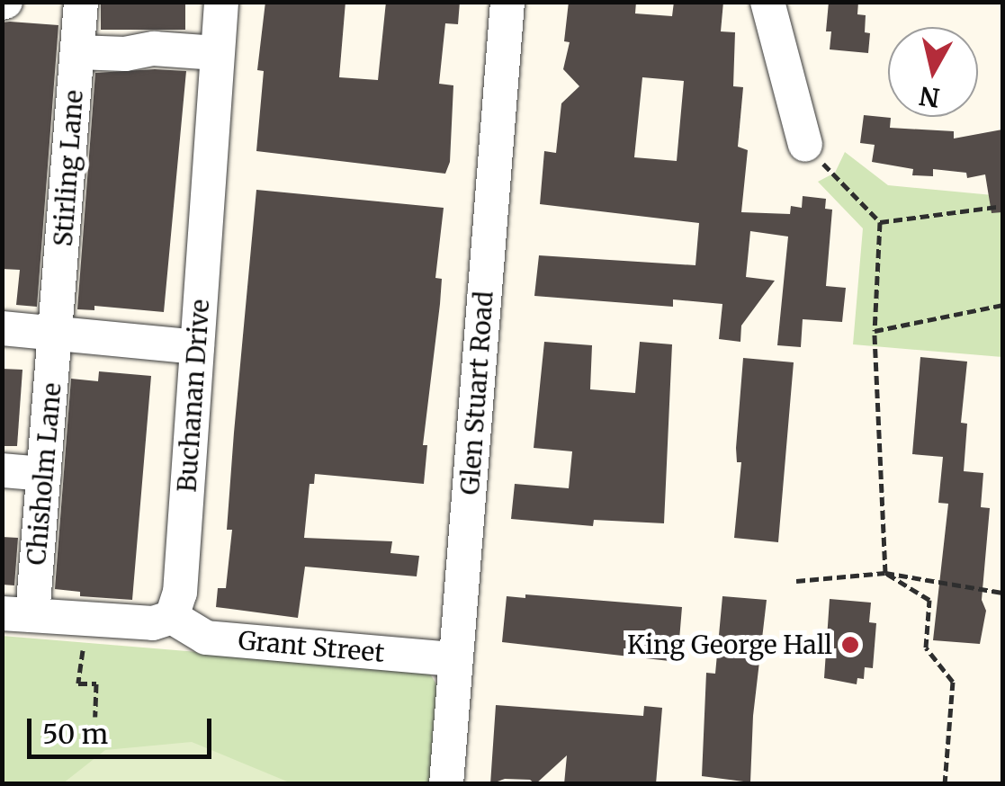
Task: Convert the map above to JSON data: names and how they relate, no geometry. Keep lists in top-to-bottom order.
{
  "streets": {
    "street": [
      "Stirling Lane",
      "Glen Stuart Road",
      "Buchanan Drive",
      "Chisholm Lane",
      "Grant Street"
    ]
  },
  "crossings": [
    ["Stirling Lane", "Chisholm Lane"],
    ["Glen Stuart Road", "Grant Street"],
    ["Buchanan Drive", "Grant Street"]
  ],
  "places": ["King George Hall"],
  "scale_bar": "50 m",
  "north": "bottom"
}
